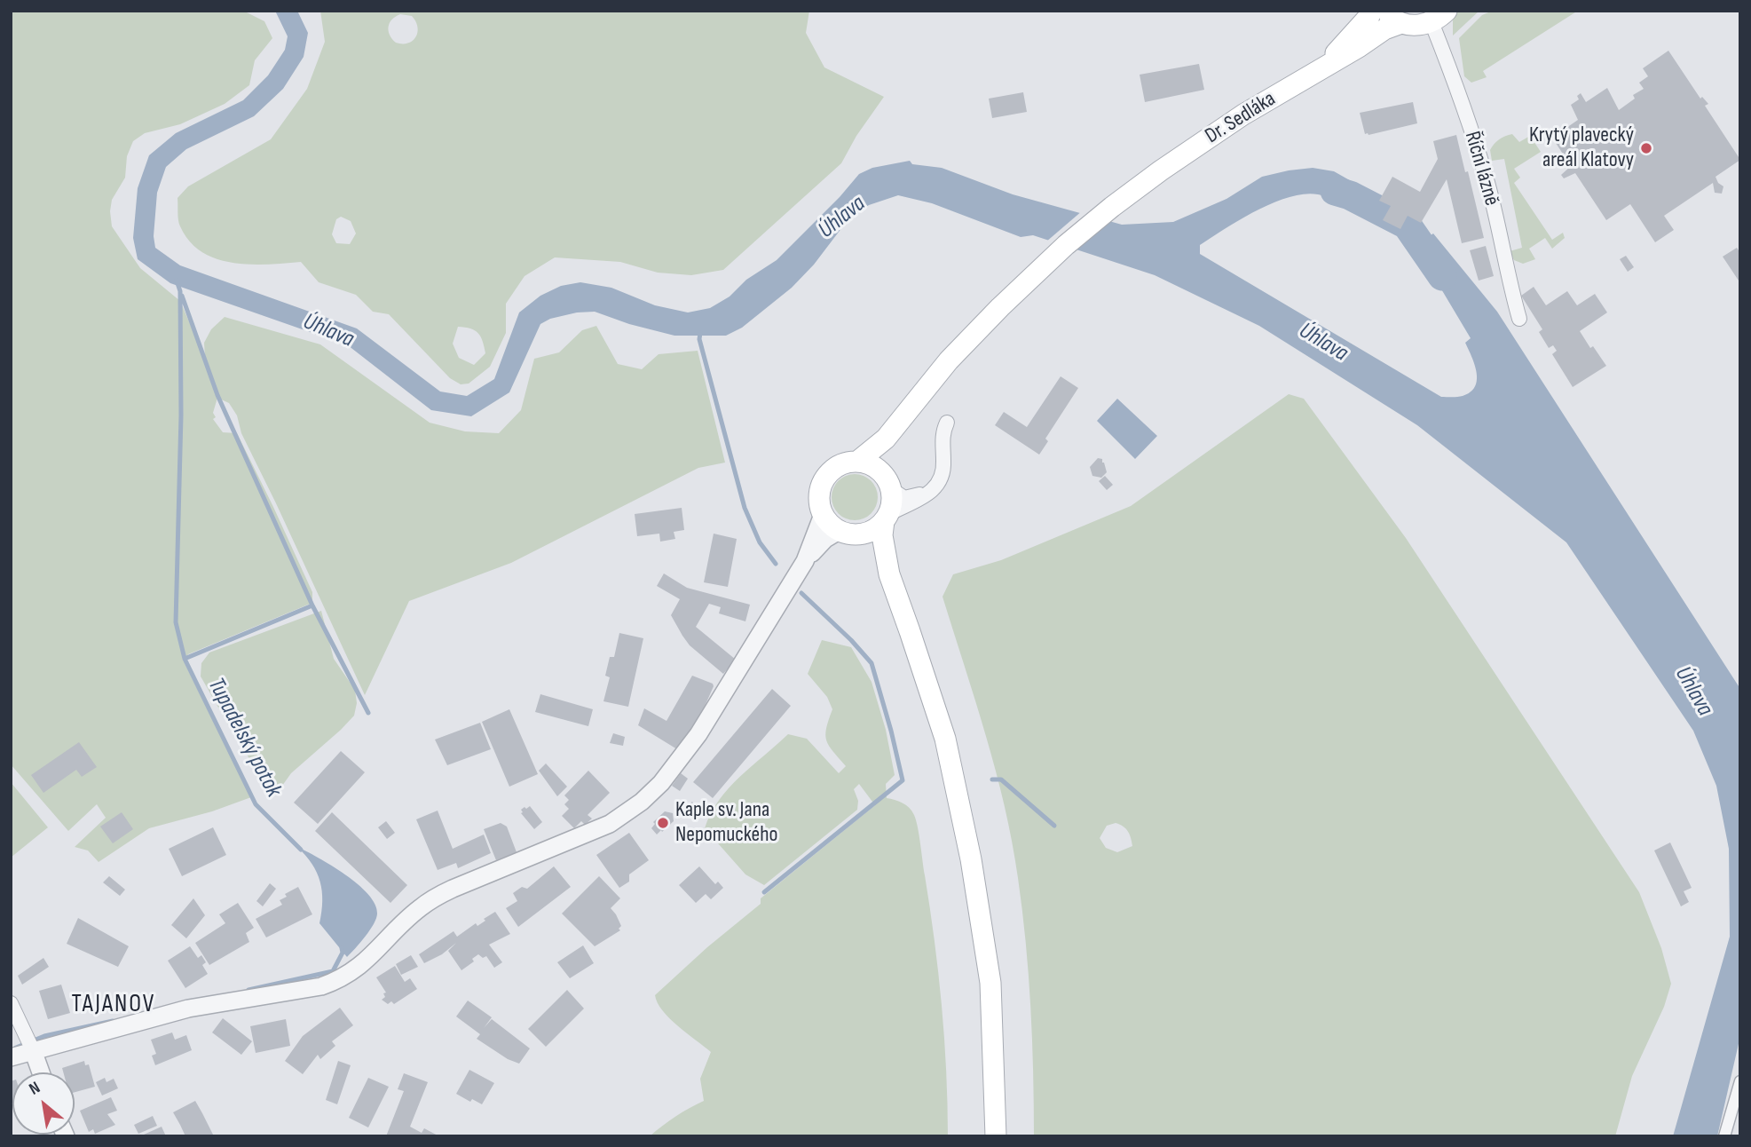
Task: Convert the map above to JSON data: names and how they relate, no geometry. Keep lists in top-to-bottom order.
{
  "streets": {
    "main road": ["Dr. Sedláka"],
    "street": ["Říční lázně"]
  },
  "crossings": [
    ["Dr. Sedláka", "Říční lázně"]
  ],
  "districts": ["TAJANOV"],
  "water": ["Úhlava", "Tupadelský potok"],
  "places": ["Krytý plavecký areál Klatovy", "Kaple sv. Jana Nepomuckého"],
  "north": "top left"
}
